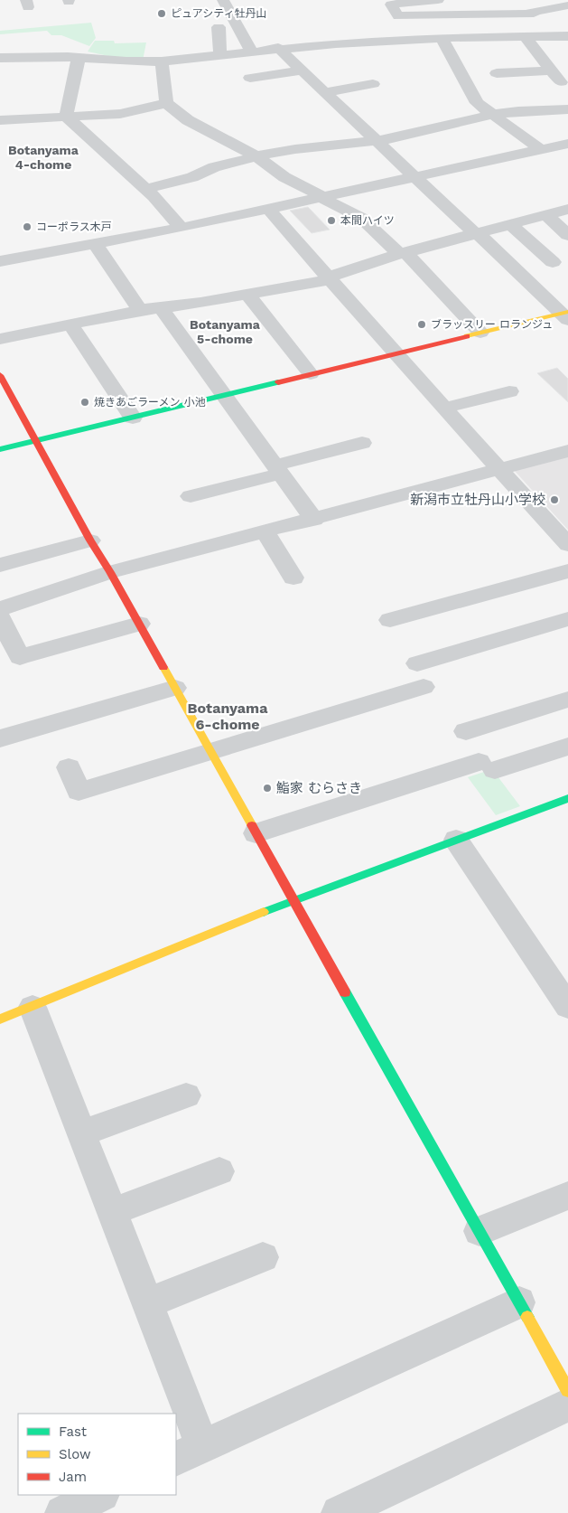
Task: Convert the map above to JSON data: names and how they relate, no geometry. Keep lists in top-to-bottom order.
{
  "districts": ["Botanyama 4-chome", "Botanyama 5-chome", "Botanyama 6-chome"],
  "places": [
    "ピュアシティ牡丹山",
    "本間ハイツ",
    "コーポラス木戸",
    "ブラッスリー ロランジュ",
    "焼きあごラーメン 小池",
    "新潟市立牡丹山小学校",
    "鮨家 むらさき"
  ],
  "legend": ["Fast", "Slow", "Jam"]
}
